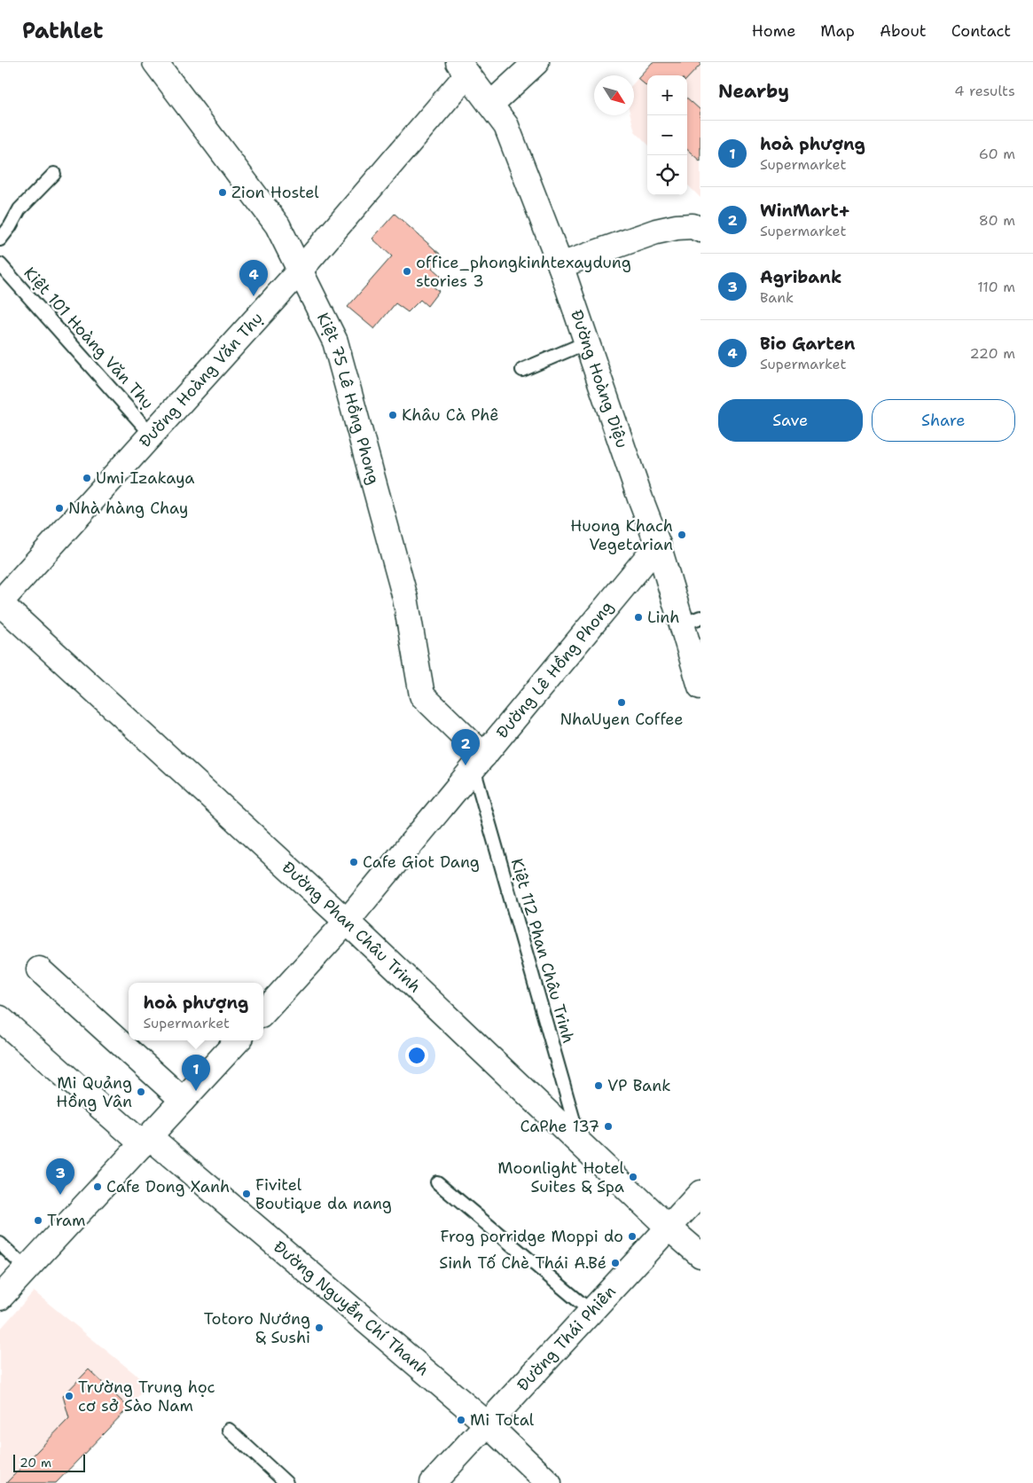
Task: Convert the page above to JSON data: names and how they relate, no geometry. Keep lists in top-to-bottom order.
{
  "streets": {
    "street": [
      "Đường Hoàng Diệu",
      "Đường Hoàng Văn Thụ",
      "Kiệt 75 Lê Hồng Phong",
      "Đường Lê Hồng Phong",
      "Đường Phan Châu Trinh",
      "Đường Nguyễn Chí Thanh",
      "Đường Thái Phiên"
    ],
    "lane": ["Kiệt 101 Hoàng Văn Thụ", "Kiệt 112 Phan Châu Trinh"]
  },
  "crossings": [
    ["Kiệt 101 Hoàng Văn Thụ", "Đường Hoàng Văn Thụ"],
    ["Đường Hoàng Diệu", "Đường Hoàng Văn Thụ"],
    ["Đường Hoàng Diệu", "Đường Lê Hồng Phong"],
    ["Đường Hoàng Văn Thụ", "Kiệt 75 Lê Hồng Phong"],
    ["Đường Hoàng Văn Thụ", "Đường Phan Châu Trinh"],
    ["Kiệt 75 Lê Hồng Phong", "Đường Lê Hồng Phong"],
    ["Kiệt 75 Lê Hồng Phong", "Kiệt 112 Phan Châu Trinh"],
    ["Đường Lê Hồng Phong", "Đường Phan Châu Trinh"],
    ["Đường Lê Hồng Phong", "Kiệt 112 Phan Châu Trinh"],
    ["Đường Phan Châu Trinh", "Kiệt 112 Phan Châu Trinh"],
    ["Đường Phan Châu Trinh", "Đường Thái Phiên"],
    ["Đường Nguyễn Chí Thanh", "Đường Thái Phiên"]
  ],
  "places": [
    "Zion Hostel",
    "office_phongkinhtexaydung stories 3",
    "Khâu Cà Phê",
    "Umi Izakaya",
    "Nhà hàng Chay",
    "Huong Khach Vegetarian",
    "Linh",
    "NhaUyen Coffee",
    "Cafe Giot Dang",
    "VP Bank",
    "Mi Quảng Hồng Vân",
    "CaPhe 137",
    "Moonlight Hotel Suites & Spa",
    "Cafe Dong Xanh",
    "Fivitel Boutique da nang",
    "Tram",
    "Frog porridge Moppi do",
    "Sinh Tố Chè Thái A.Bé",
    "Totoro Nướng & Sushi",
    "Trường Trung học cơ sở Sào Nam",
    "Mi Total"
  ],
  "scale_bar": "20 m",
  "north": "bottom right",
  "page": {
    "header": "Pathlet",
    "nav": [
      "Home",
      "Map",
      "About",
      "Contact"
    ],
    "heading": ["Nearby", "4 results"],
    "map_buttons": ["+", "−"],
    "list": [
      {
        "mark": "1",
        "name": "hoà phượng",
        "note": "Supermarket",
        "value": "60 m"
      },
      {
        "mark": "2",
        "name": "WinMart+",
        "note": "Supermarket",
        "value": "80 m"
      },
      {
        "mark": "3",
        "name": "Agribank",
        "note": "Bank",
        "value": "110 m"
      },
      {
        "mark": "4",
        "name": "Bio Garten",
        "note": "Supermarket",
        "value": "220 m"
      }
    ],
    "pins": [
      "4",
      "2",
      "1",
      "3"
    ],
    "buttons": ["Save", "Share"],
    "popup": ["hoà phượng", "Supermarket"],
    "scale": "20 m"
  }
}
